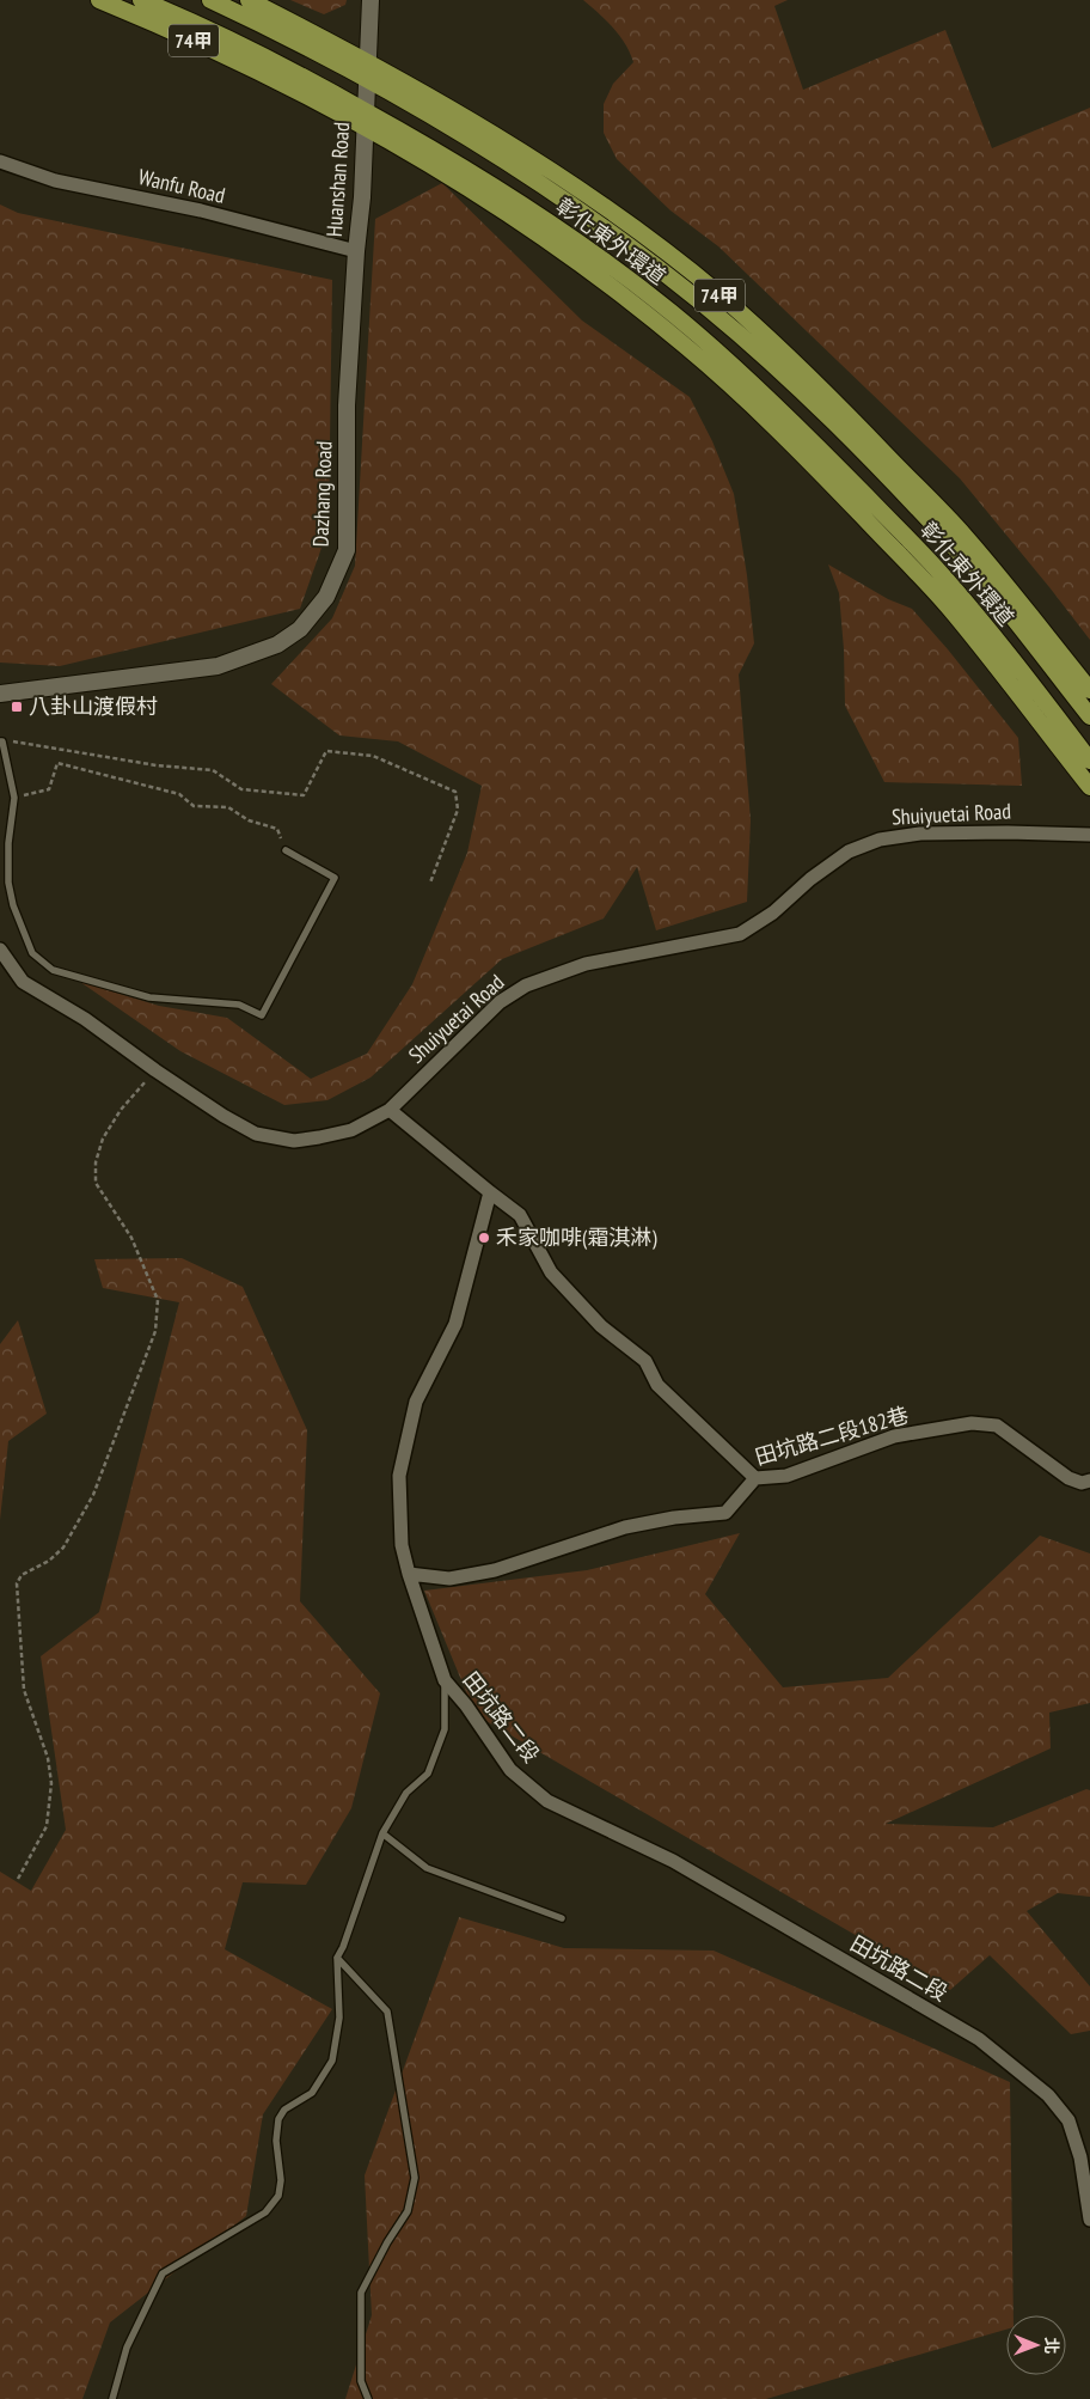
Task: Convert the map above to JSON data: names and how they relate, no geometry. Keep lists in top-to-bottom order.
{
  "streets": {
    "main road": [
      "74甲",
      "Huanshan Road",
      "彰化東外環道",
      "Dazhang Road"
    ],
    "street": [
      "Wanfu Road",
      "Shuiyuetai Road",
      "田坑路二段182巷",
      "田坑路二段"
    ]
  },
  "crossings": [
    ["74甲", "Huanshan Road"],
    ["74甲", "彰化東外環道"],
    ["Huanshan Road", "Wanfu Road"],
    ["Huanshan Road", "彰化東外環道"],
    ["Huanshan Road", "Dazhang Road"],
    ["Wanfu Road", "Dazhang Road"],
    ["田坑路二段182巷", "田坑路二段"]
  ],
  "places": {
    "transit": ["八卦山渡假村"],
    "other": ["禾家咖啡(霜淇淋)"]
  },
  "north": "right"
}
